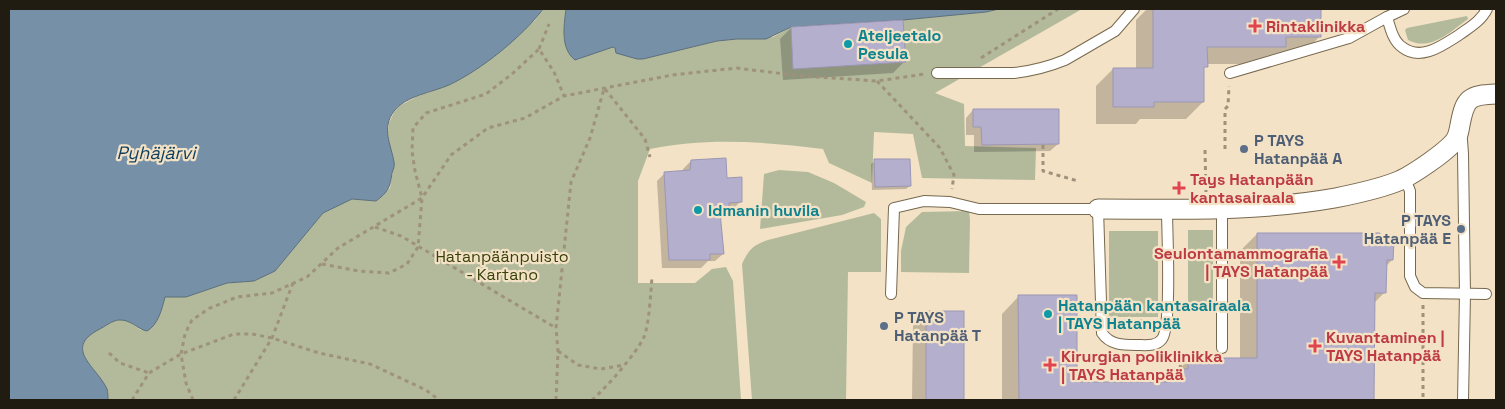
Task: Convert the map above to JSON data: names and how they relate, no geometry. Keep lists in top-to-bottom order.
{
  "water": ["Pyhäjärvi"],
  "parks": ["Hatanpäänpuisto - Kartano"],
  "places": {
    "health": [
      "Rintaklinikka",
      "Tays Hatanpään kantasairaala",
      "Seulontamammografia | TAYS Hatanpää",
      "Kuvantaminen | TAYS Hatanpää",
      "Kirurgian poliklinikka | TAYS Hatanpää"
    ],
    "other": [
      "Ateljeetalo Pesula",
      "P TAYS Hatanpää A",
      "Idmanin huvila",
      "P TAYS Hatanpää E",
      "Hatanpään kantasairaala | TAYS Hatanpää",
      "P TAYS Hatanpää T"
    ]
  }
}
